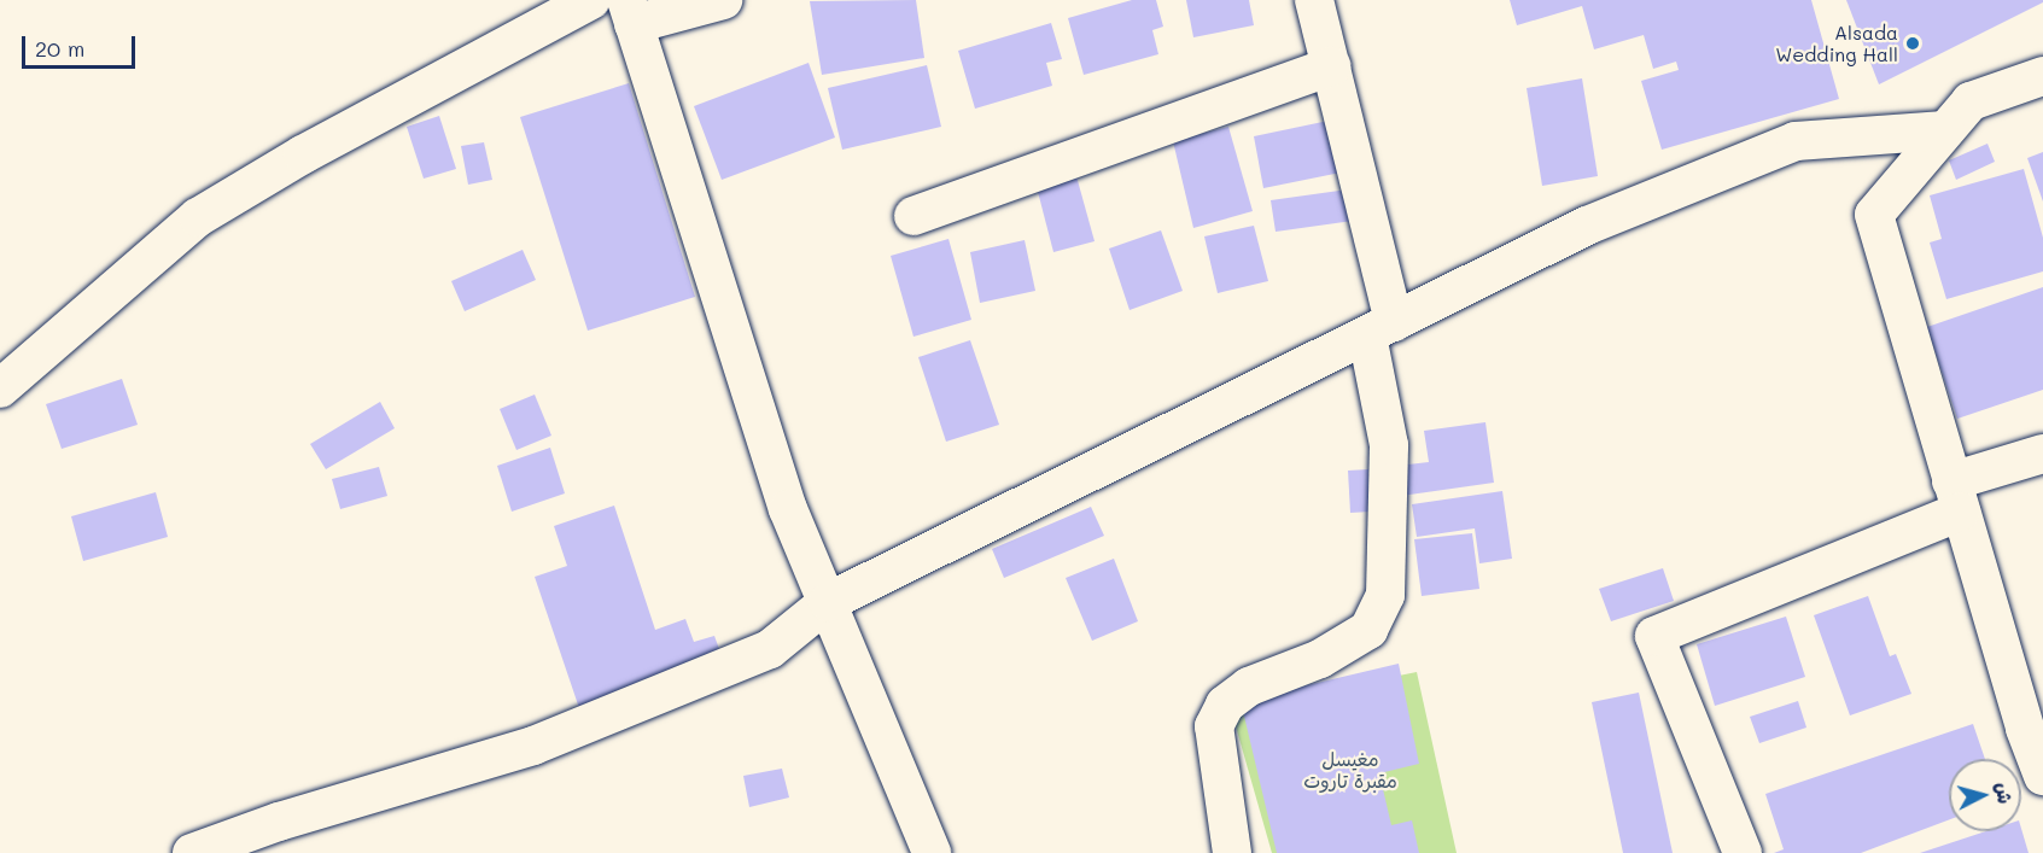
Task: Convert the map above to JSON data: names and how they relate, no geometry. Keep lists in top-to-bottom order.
{
  "parks": ["مغيسل مقبرة تاروت"],
  "places": ["Alsada Wedding Hall"],
  "scale_bar": "20 m",
  "north": "right"
}
